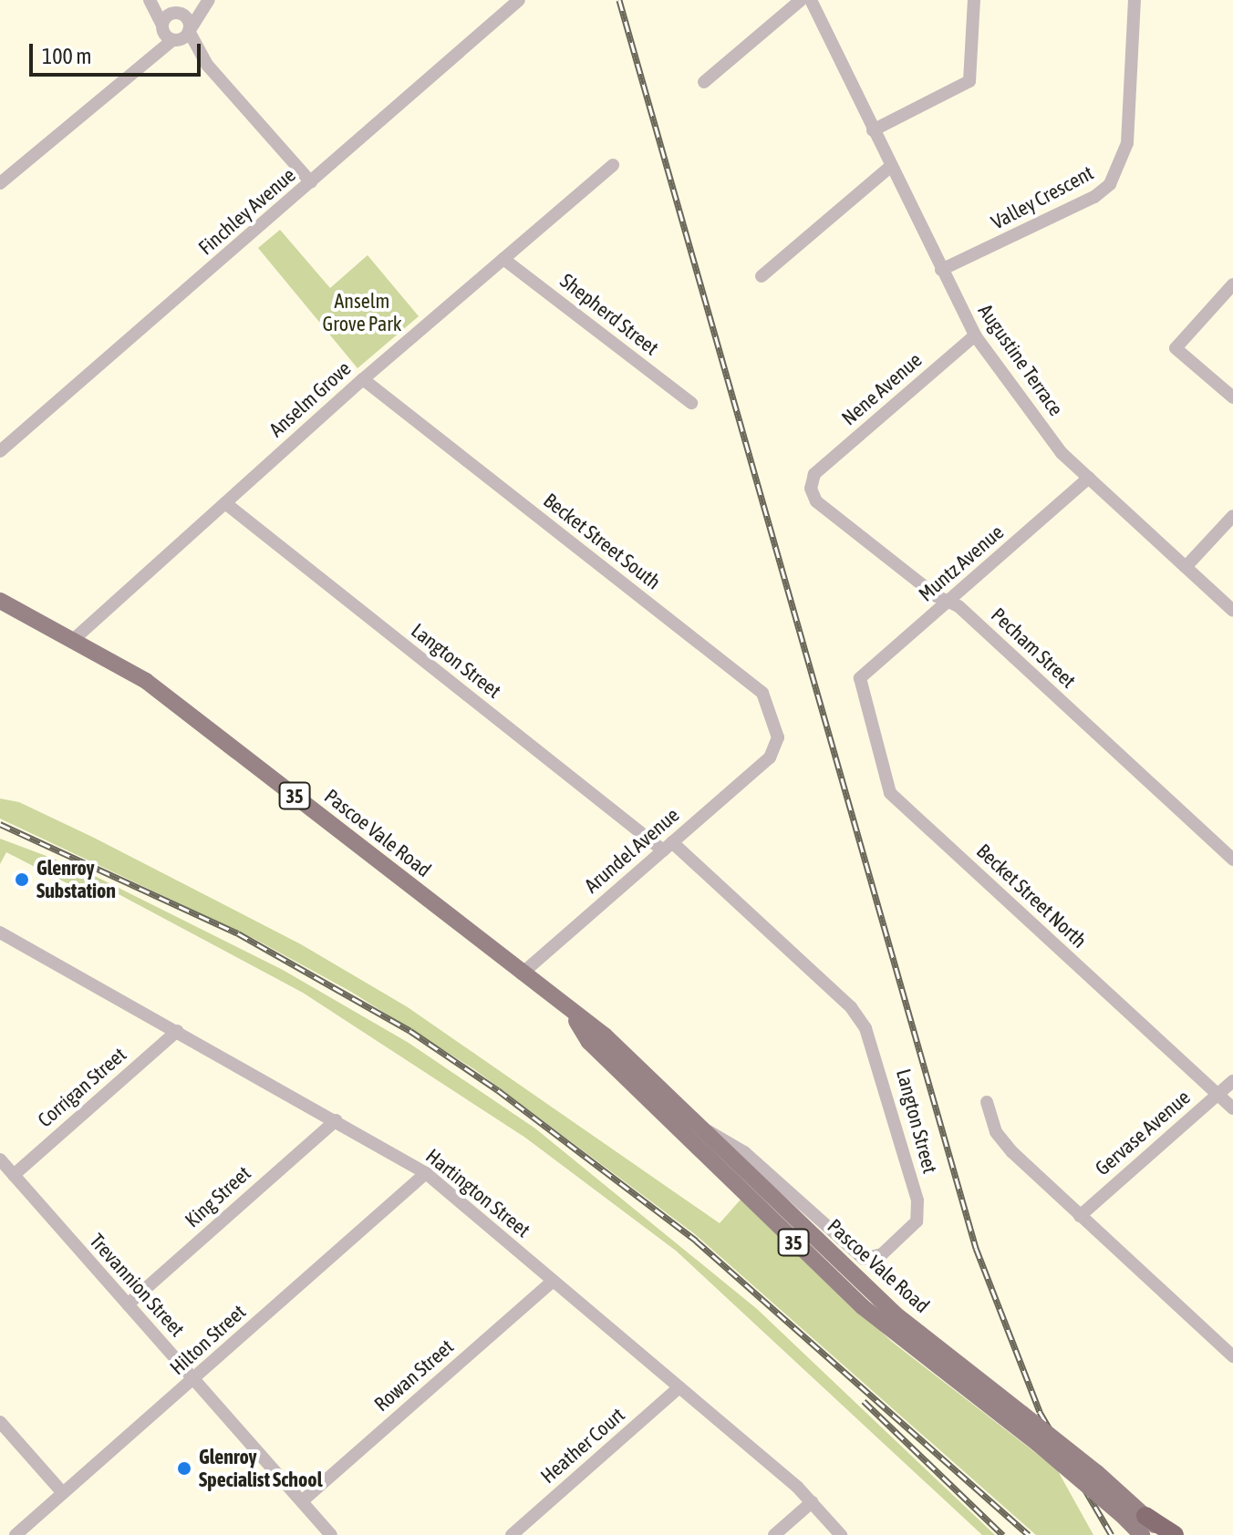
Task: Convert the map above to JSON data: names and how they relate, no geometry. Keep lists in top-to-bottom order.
{
  "streets": {
    "main road": ["35", "Pascoe Vale Road"],
    "street": [
      "Valley Crescent",
      "Finchley Avenue",
      "Shepherd Street",
      "Augustine Terrace",
      "Nene Avenue",
      "Anselm Grove",
      "Becket Street South",
      "Muntz Avenue",
      "Pecham Street",
      "Langton Street",
      "Arundel Avenue",
      "Becket Street North",
      "Corrigan Street",
      "Gervase Avenue",
      "Hartington Street",
      "King Street",
      "Trevannion Street",
      "Hilton Street",
      "Rowan Street",
      "Heather Court"
    ]
  },
  "crossings": [
    ["Valley Crescent", "Augustine Terrace"],
    ["Shepherd Street", "Anselm Grove"],
    ["Augustine Terrace", "Nene Avenue"],
    ["Augustine Terrace", "Muntz Avenue"],
    ["Nene Avenue", "Pecham Street"],
    ["Anselm Grove", "Becket Street South"],
    ["Anselm Grove", "Langton Street"],
    ["Anselm Grove", "Pascoe Vale Road"],
    ["Becket Street South", "Arundel Avenue"],
    ["Muntz Avenue", "Pecham Street"],
    ["Muntz Avenue", "Becket Street North"],
    ["Langton Street", "Pascoe Vale Road"],
    ["Langton Street", "Arundel Avenue"],
    ["Pascoe Vale Road", "Arundel Avenue"],
    ["Becket Street North", "Gervase Avenue"],
    ["Corrigan Street", "Hartington Street"],
    ["Corrigan Street", "Trevannion Street"],
    ["Hartington Street", "King Street"],
    ["Hartington Street", "Hilton Street"],
    ["Hartington Street", "Rowan Street"],
    ["Hartington Street", "Heather Court"],
    ["King Street", "Trevannion Street"],
    ["Trevannion Street", "Hilton Street"],
    ["Trevannion Street", "Rowan Street"]
  ],
  "parks": ["Anselm Grove Park"],
  "places": ["Glenroy Substation", "Glenroy Specialist School"],
  "scale_bar": "100 m"
}
